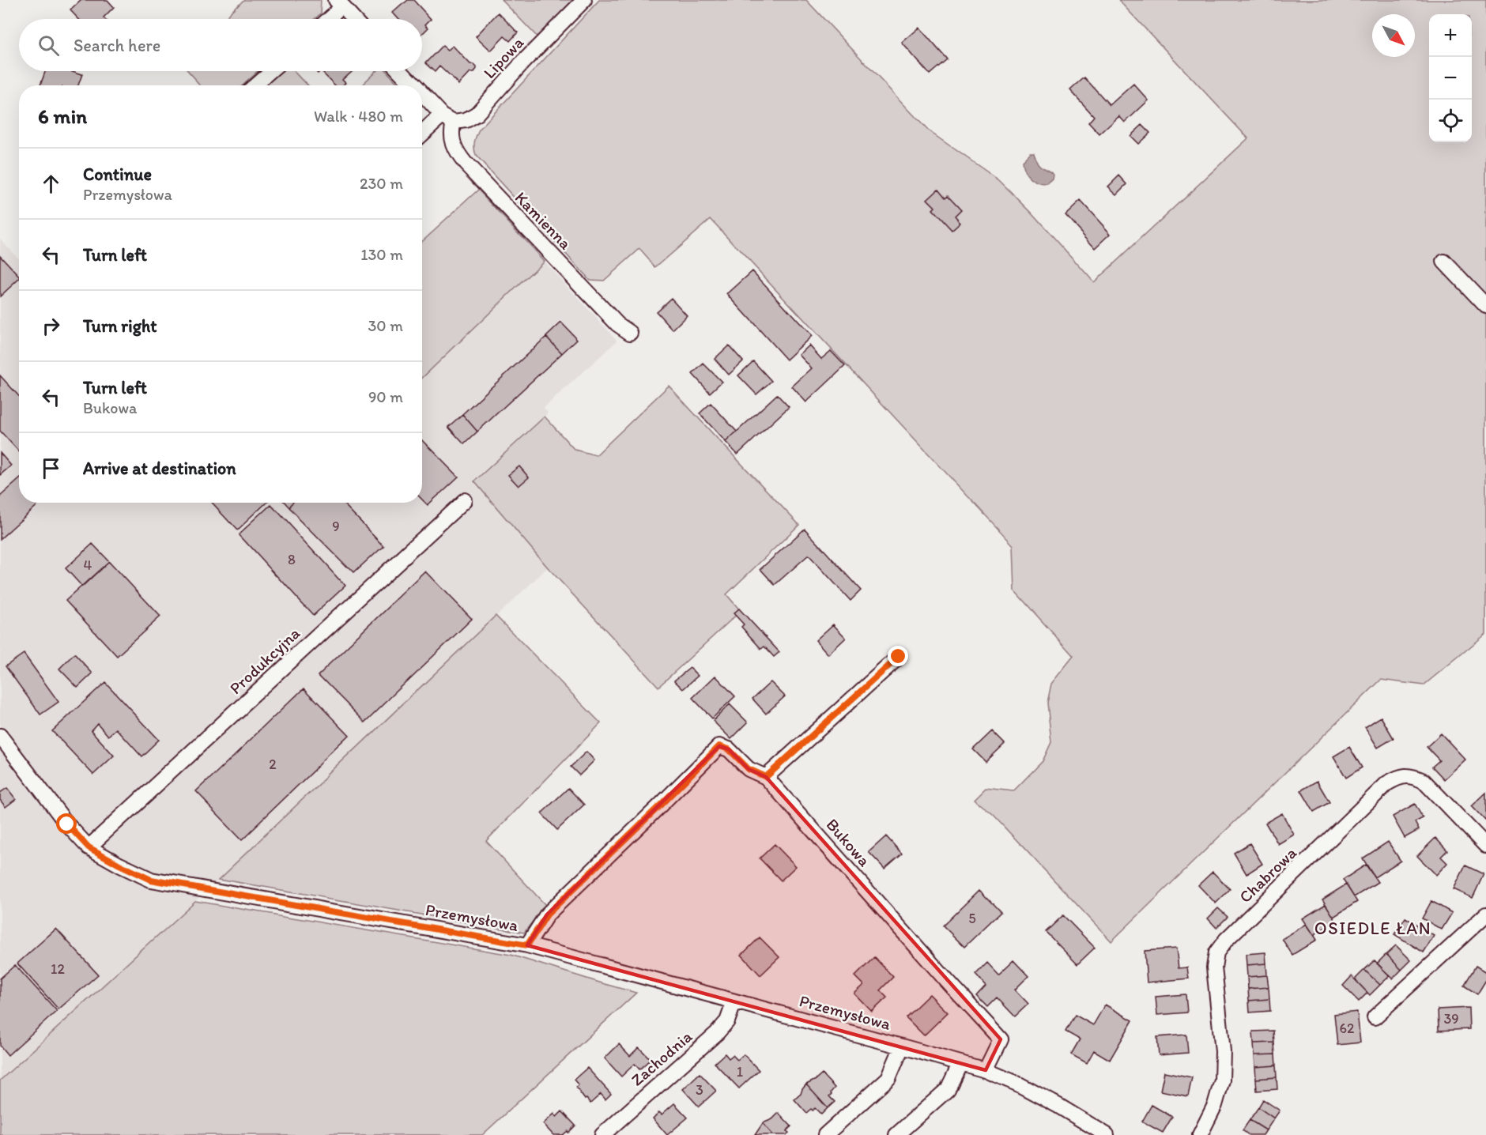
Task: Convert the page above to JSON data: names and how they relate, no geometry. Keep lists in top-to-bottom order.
{
  "streets": {
    "street": [
      "Lipowa",
      "Kamienna",
      "Produkcyjna",
      "Bukowa",
      "Chabrowa",
      "Przemysłowa",
      "Zachodnia"
    ]
  },
  "crossings": [
    ["Lipowa", "Kamienna"],
    ["Produkcyjna", "Przemysłowa"],
    ["Bukowa", "Przemysłowa"],
    ["Przemysłowa", "Zachodnia"]
  ],
  "districts": ["OSIEDLE ŁAN"],
  "house_numbers": [
    "9",
    "8",
    "4",
    "2",
    "5",
    "12",
    "39",
    "62",
    "1",
    "3"
  ],
  "north": "bottom right",
  "page": {
    "map_buttons": ["+", "−"],
    "search": "Search here",
    "heading": ["6 min", "Walk · 480 m"],
    "list": [
      ["Continue", "Przemysłowa", "230 m"],
      ["Turn left", "130 m"],
      ["Turn right", "30 m"],
      ["Turn left", "Bukowa", "90 m"],
      "Arrive at destination"
    ]
  }
}
